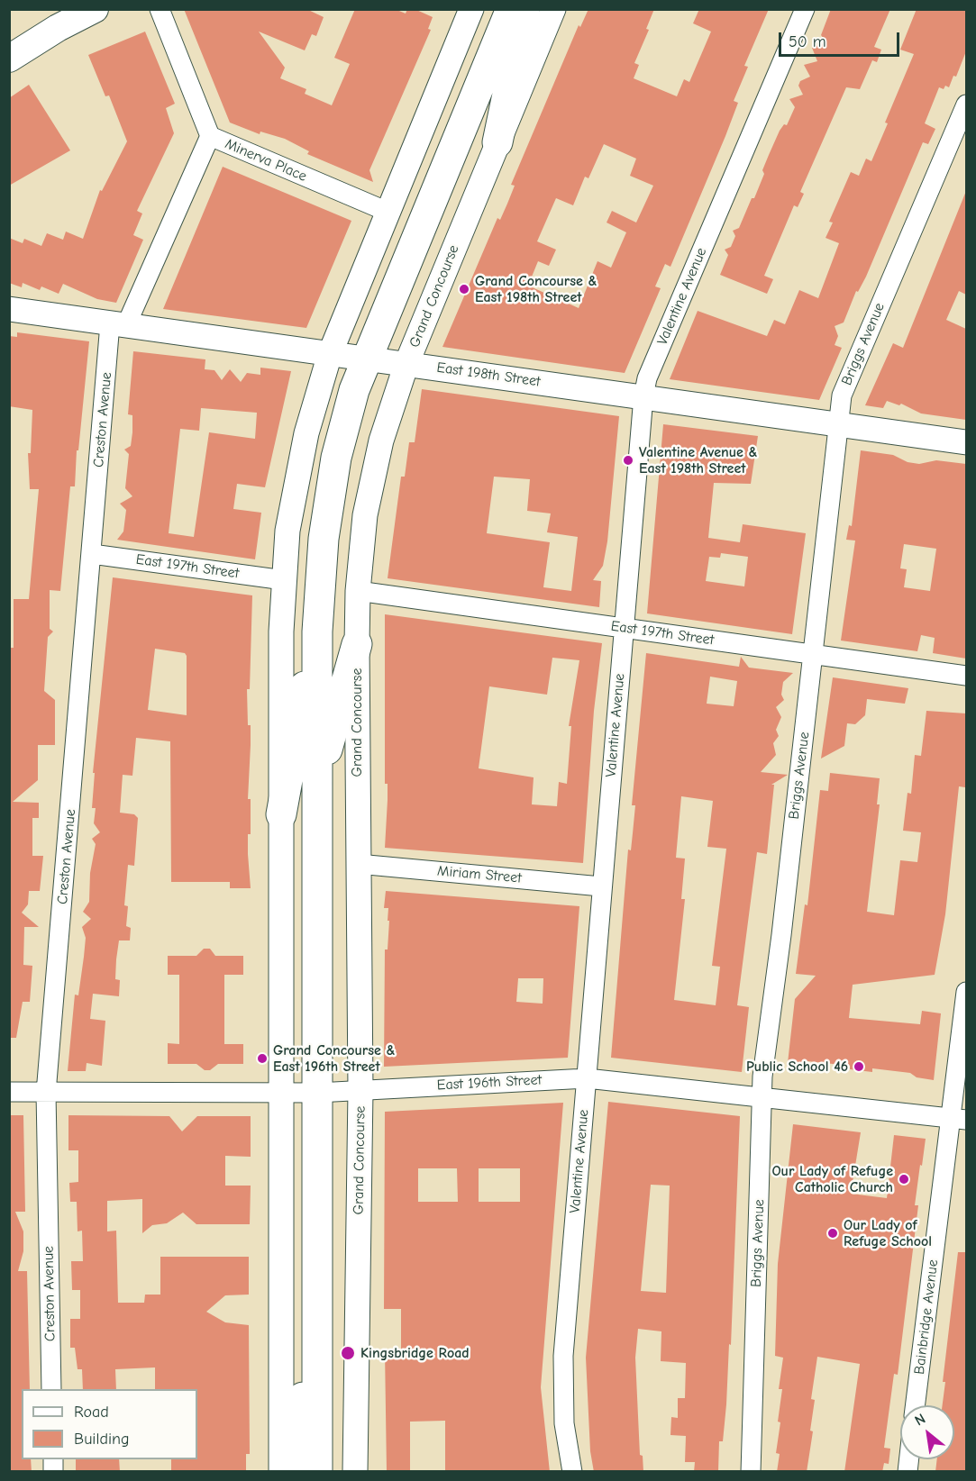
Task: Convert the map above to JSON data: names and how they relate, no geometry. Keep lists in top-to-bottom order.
{
  "streets": {
    "street": [
      "Minerva Place",
      "Grand Concourse",
      "Valentine Avenue",
      "Briggs Avenue",
      "East 198th Street",
      "Creston Avenue",
      "East 197th Street",
      "Miriam Street",
      "East 196th Street",
      "Bainbridge Avenue"
    ]
  },
  "crossings": [
    ["Minerva Place", "Creston Avenue"],
    ["Grand Concourse", "East 198th Street"],
    ["Grand Concourse", "East 197th Street"],
    ["Grand Concourse", "Miriam Street"],
    ["Grand Concourse", "East 196th Street"],
    ["Valentine Avenue", "East 198th Street"],
    ["Valentine Avenue", "East 197th Street"],
    ["Valentine Avenue", "Miriam Street"],
    ["Valentine Avenue", "East 196th Street"],
    ["Briggs Avenue", "East 198th Street"],
    ["Briggs Avenue", "East 197th Street"],
    ["Briggs Avenue", "East 196th Street"],
    ["East 198th Street", "Creston Avenue"],
    ["Creston Avenue", "East 197th Street"],
    ["Creston Avenue", "East 196th Street"],
    ["East 196th Street", "Bainbridge Avenue"]
  ],
  "places": [
    "Grand Concourse & East 198th Street",
    "Valentine Avenue & East 198th Street",
    "Grand Concourse & East 196th Street",
    "Public School 46",
    "Our Lady of Refuge Catholic Church",
    "Our Lady of Refuge School",
    "Kingsbridge Road"
  ],
  "legend": ["Road", "Building"],
  "scale_bar": "50 m",
  "north": "top left"
}
